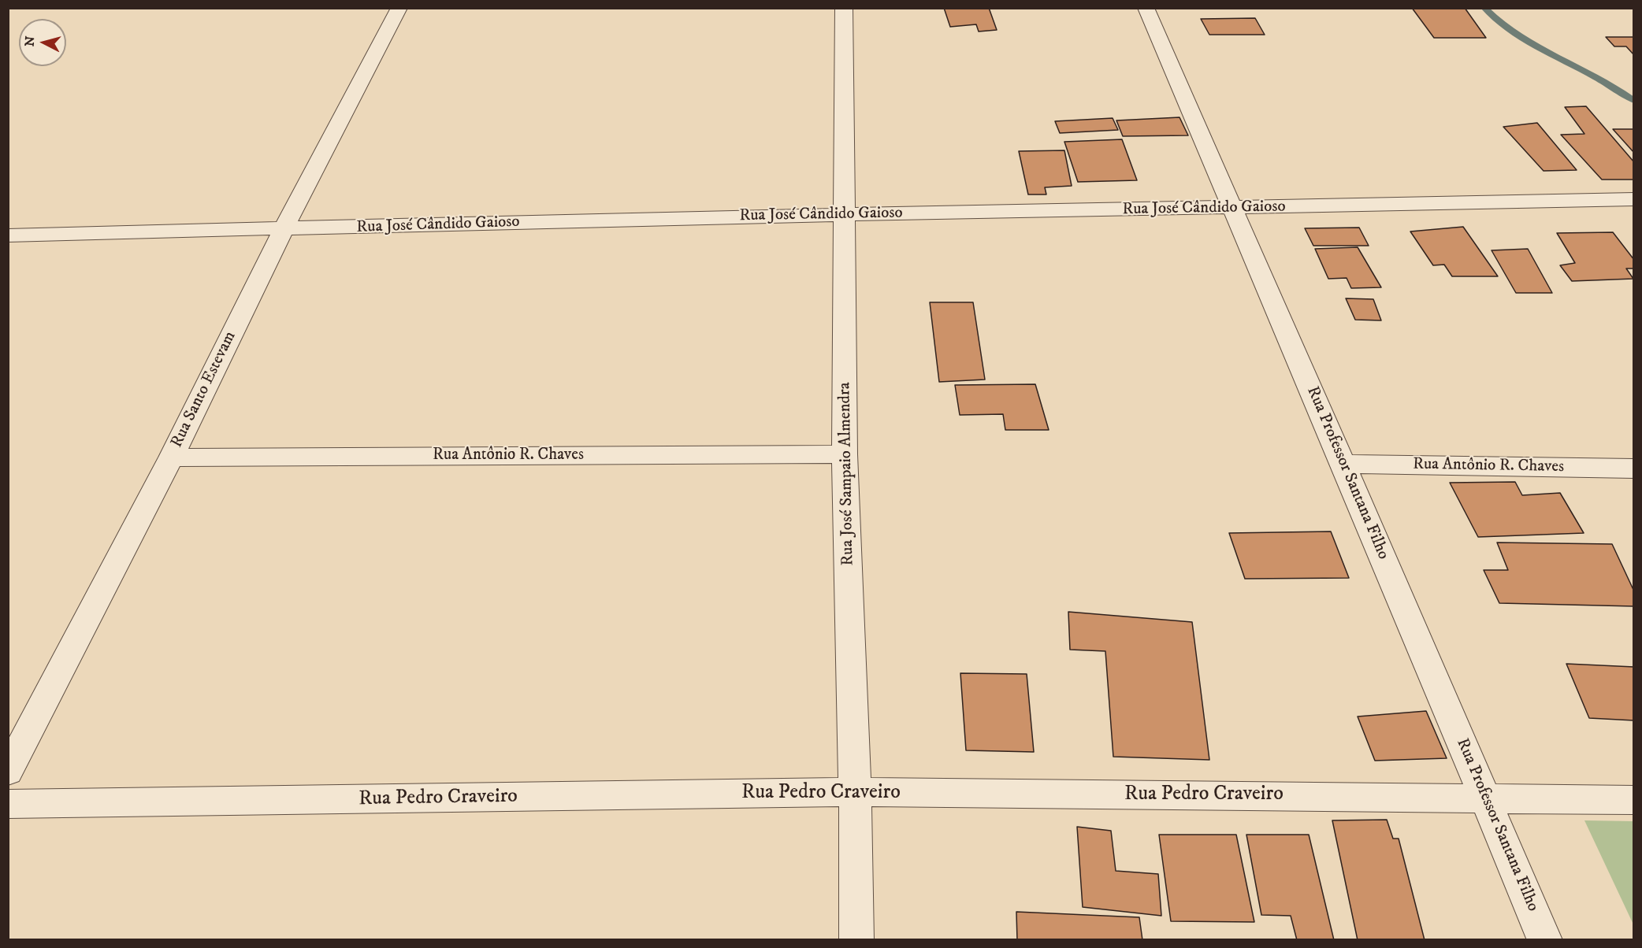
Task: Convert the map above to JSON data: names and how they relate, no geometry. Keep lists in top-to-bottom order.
{
  "streets": {
    "street": [
      "Rua José Cândido Gaioso",
      "Rua Santo Estevam",
      "Rua Antônio R. Chaves",
      "Rua Professor Santana Filho",
      "Rua José Sampaio Almendra",
      "Rua Pedro Craveiro"
    ]
  },
  "crossings": [
    ["Rua José Cândido Gaioso", "Rua Santo Estevam"],
    ["Rua José Cândido Gaioso", "Rua Professor Santana Filho"],
    ["Rua José Cândido Gaioso", "Rua José Sampaio Almendra"],
    ["Rua Santo Estevam", "Rua Antônio R. Chaves"],
    ["Rua Antônio R. Chaves", "Rua Professor Santana Filho"],
    ["Rua Antônio R. Chaves", "Rua José Sampaio Almendra"],
    ["Rua Professor Santana Filho", "Rua Pedro Craveiro"],
    ["Rua José Sampaio Almendra", "Rua Pedro Craveiro"]
  ],
  "north": "left"
}
